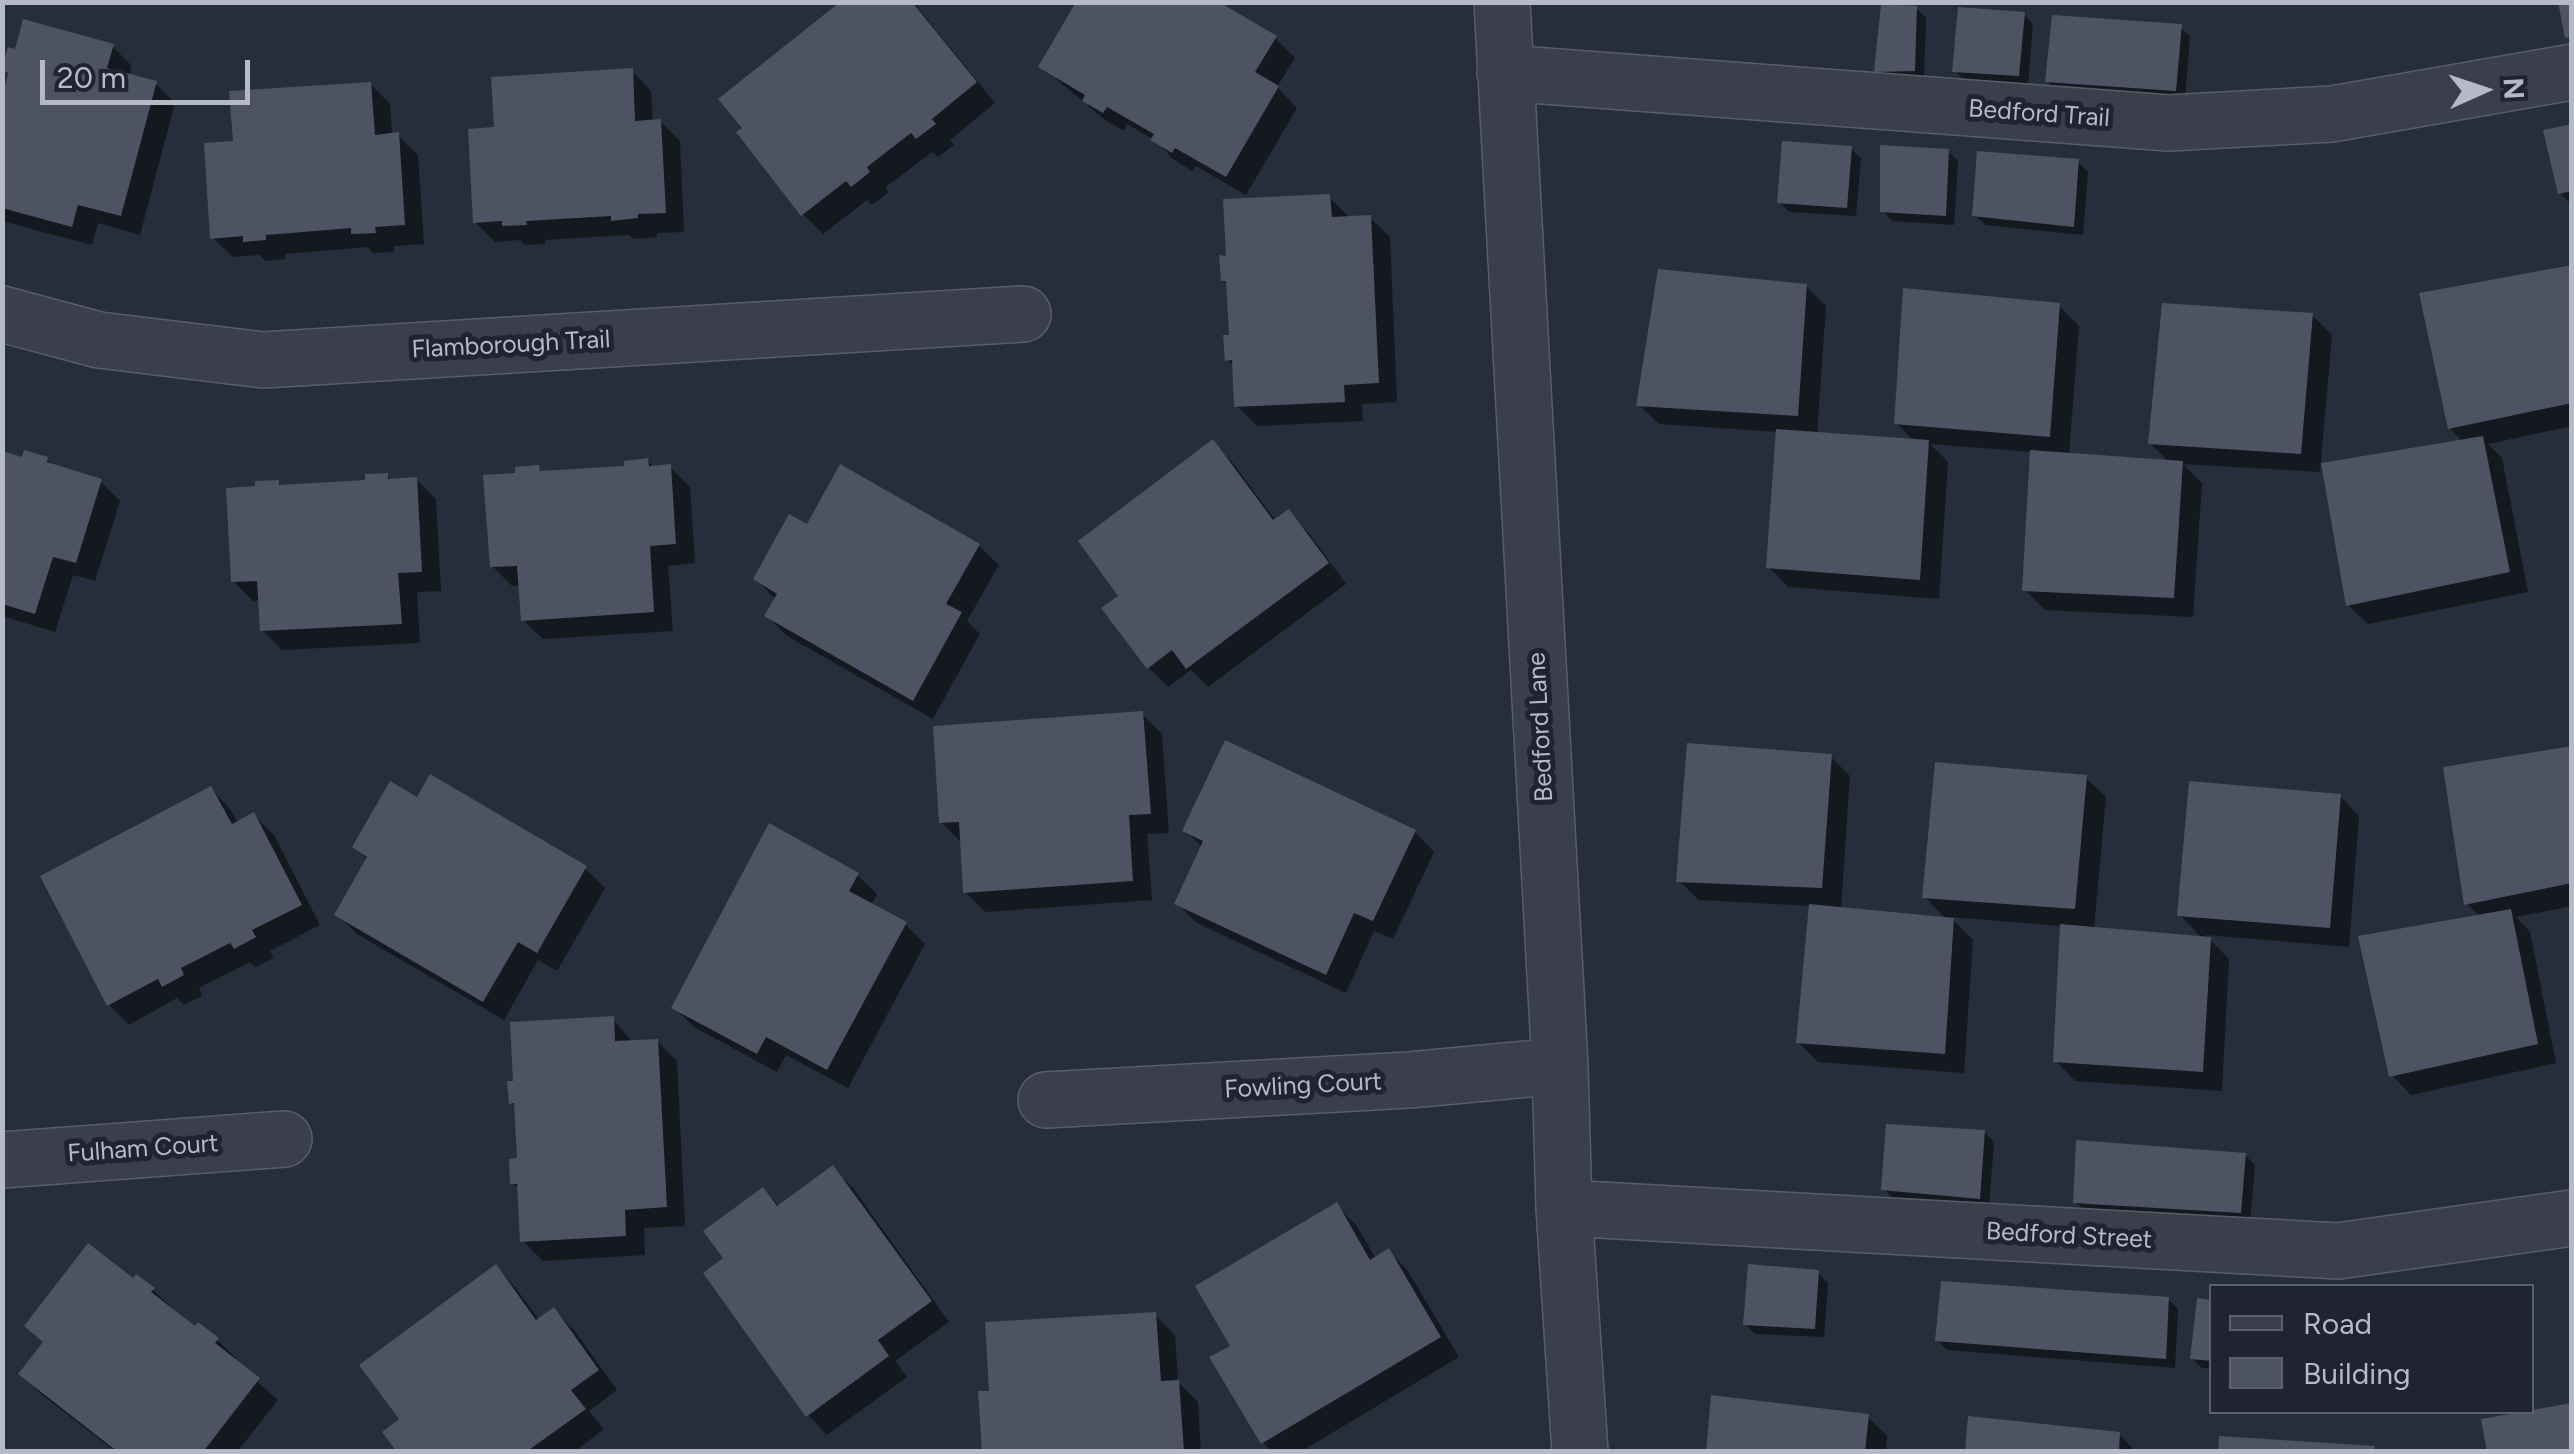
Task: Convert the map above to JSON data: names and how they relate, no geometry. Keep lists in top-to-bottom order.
{
  "streets": {
    "street": [
      "Bedford Trail",
      "Flamborough Trail",
      "Bedford Lane",
      "Fowling Court",
      "Fulham Court",
      "Bedford Street"
    ]
  },
  "crossings": [
    ["Bedford Trail", "Bedford Lane"],
    ["Bedford Lane", "Fowling Court"],
    ["Bedford Lane", "Bedford Street"]
  ],
  "legend": ["Road", "Building"],
  "scale_bar": "20 m",
  "north": "right"
}
